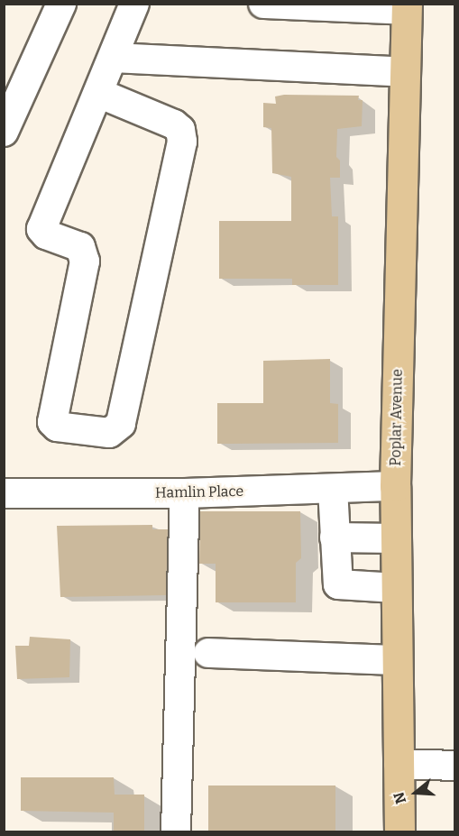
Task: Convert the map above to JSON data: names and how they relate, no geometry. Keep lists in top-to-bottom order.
{
  "streets": {
    "main road": ["Poplar Avenue"],
    "street": ["Hamlin Place"]
  },
  "crossings": [
    ["Poplar Avenue", "Hamlin Place"]
  ],
  "north": "left"
}
